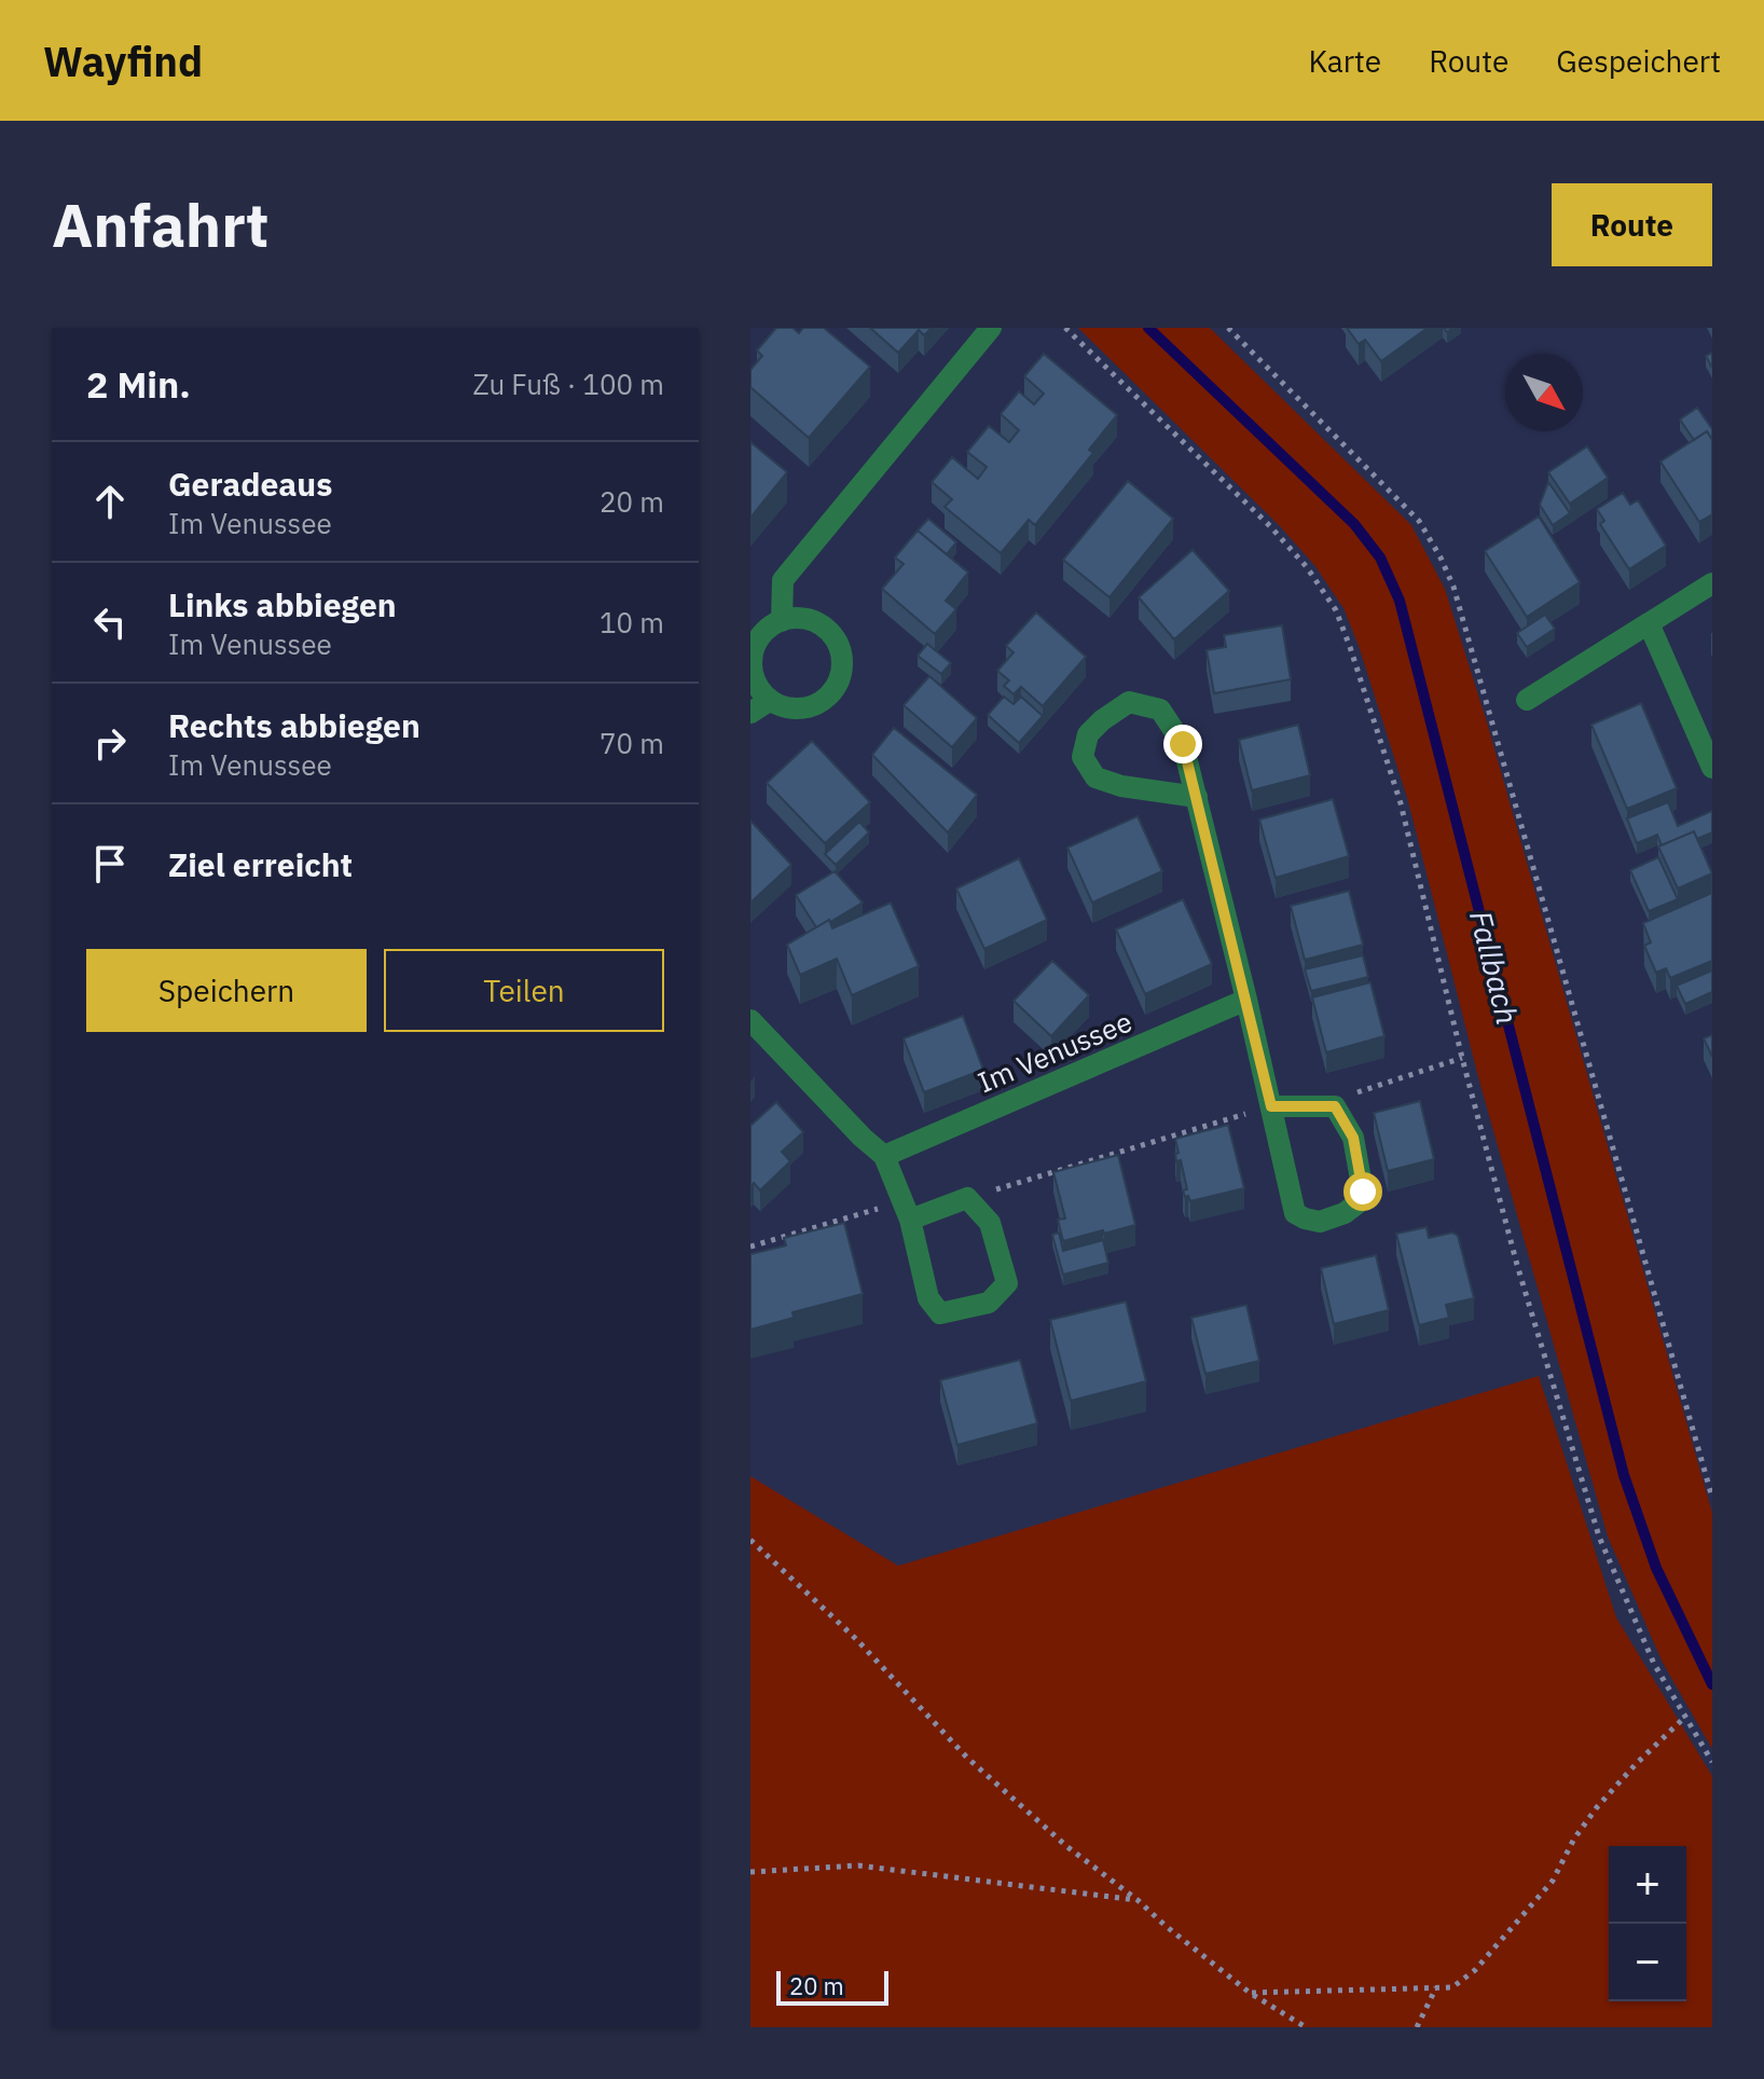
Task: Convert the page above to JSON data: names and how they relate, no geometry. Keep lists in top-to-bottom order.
{
  "streets": {
    "street": ["Im Venussee"]
  },
  "water": ["Fallbach"],
  "scale_bar": "20 m",
  "north": "bottom right",
  "page": {
    "header": "Wayfind",
    "nav": ["Karte", "Route", "Gespeichert"],
    "buttons": [
      "Route",
      ["Speichern", "Teilen"]
    ],
    "title": "Anfahrt",
    "heading": ["2 Min.", "Zu Fuß · 100 m"],
    "list": [
      ["Geradeaus", "Im Venussee", "20 m"],
      ["Links abbiegen", "Im Venussee", "10 m"],
      ["Rechts abbiegen", "Im Venussee", "70 m"],
      "Ziel erreicht"
    ],
    "map_buttons": ["+", "−"],
    "scale": "20 m"
  }
}
